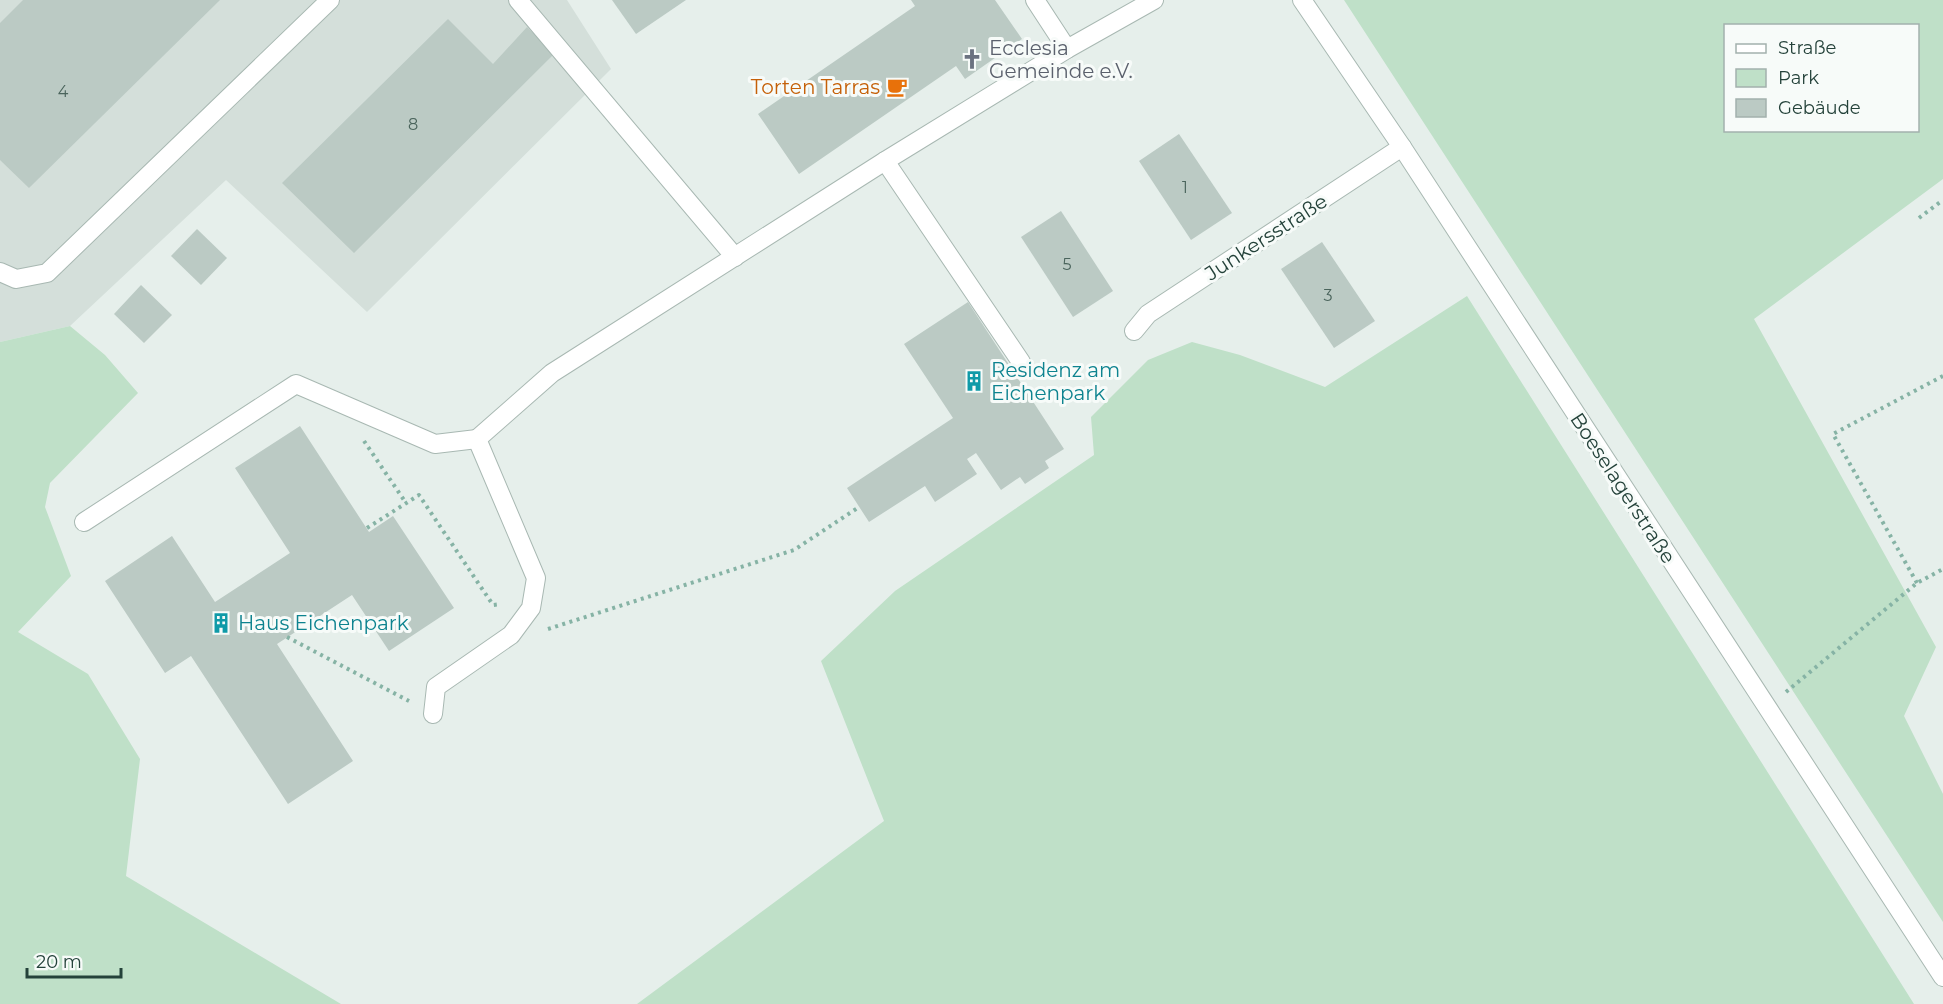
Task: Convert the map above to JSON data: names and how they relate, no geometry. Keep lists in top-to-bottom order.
{
  "streets": {
    "street": ["Junkersstraße", "Boeselagerstraße"]
  },
  "crossings": [
    ["Junkersstraße", "Boeselagerstraße"]
  ],
  "places": {
    "church": ["Ecclesia Gemeinde e.V."],
    "cafe": ["Torten Tarras"],
    "building": ["Residenz am Eichenpark", "Haus Eichenpark"]
  },
  "house_numbers": [
    "4",
    "8",
    "1",
    "5",
    "3"
  ],
  "legend": ["Straße", "Park", "Gebäude"],
  "scale_bar": "20 m"
}
